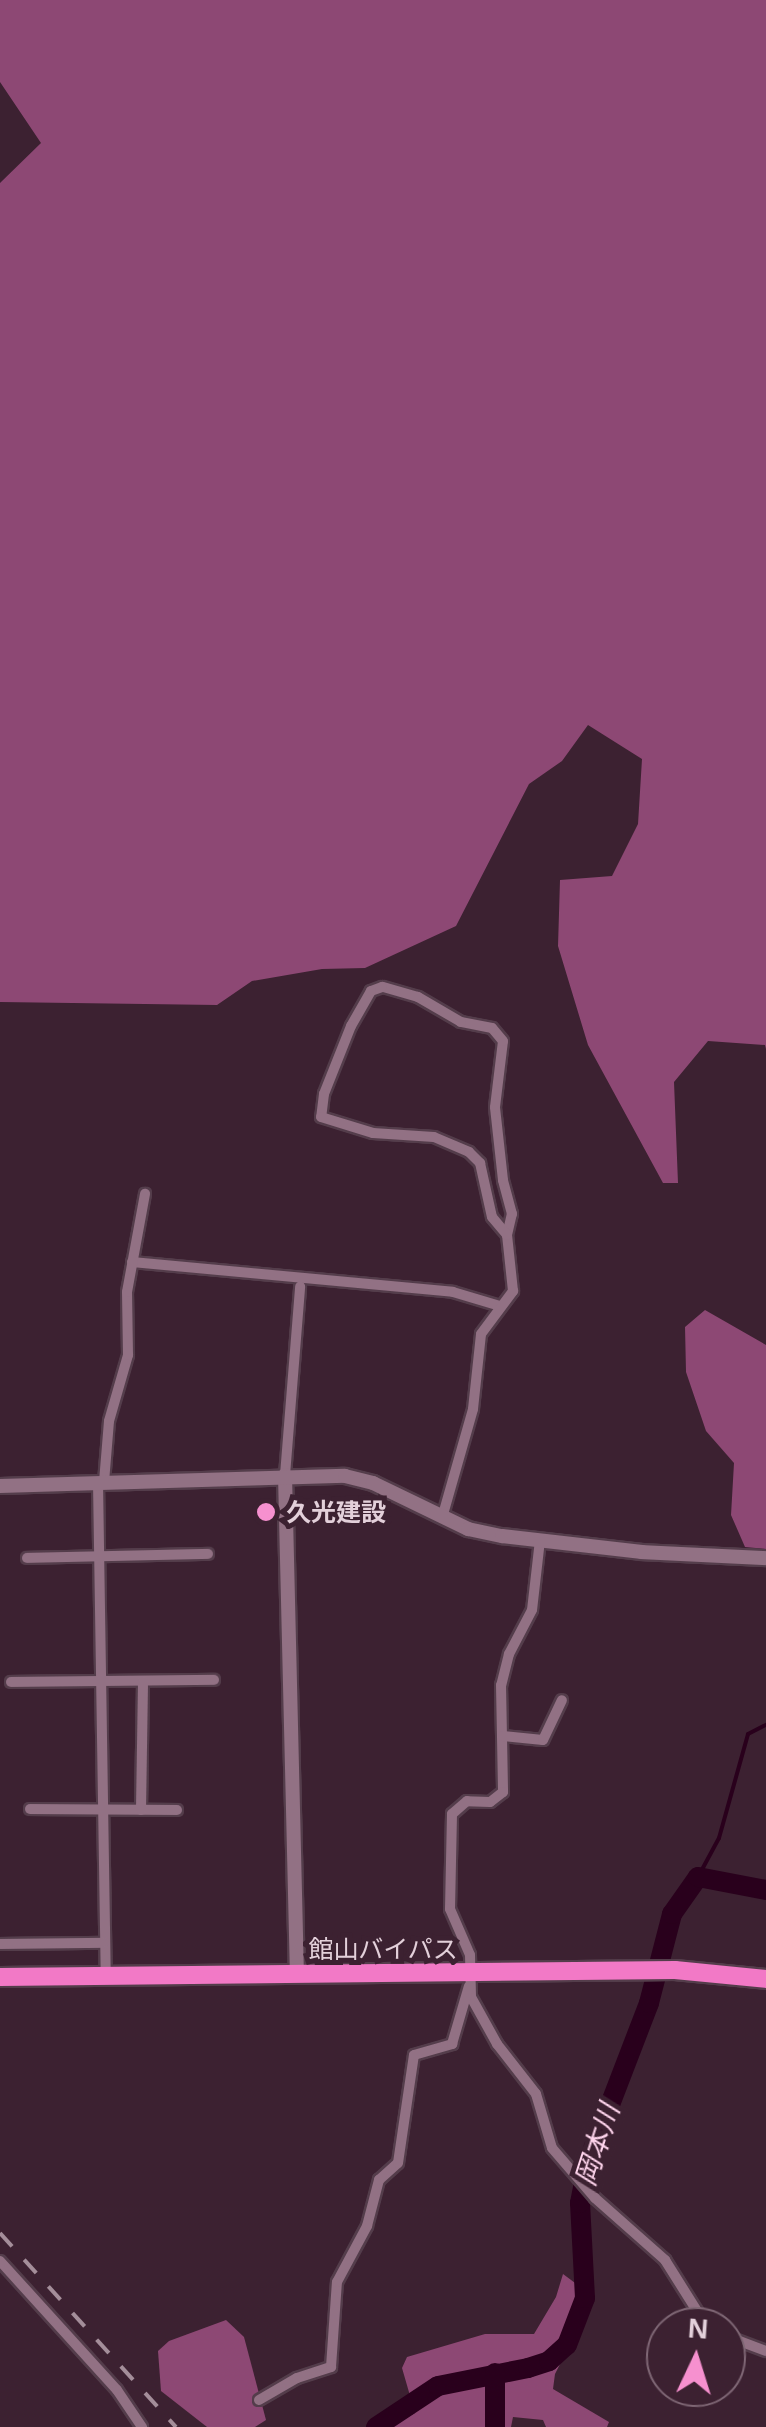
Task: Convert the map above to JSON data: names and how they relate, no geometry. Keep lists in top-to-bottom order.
{
  "streets": {
    "highway": ["館山バイパス"]
  },
  "water": ["岡本川"],
  "places": ["久光建設"],
  "north": "top"
}
